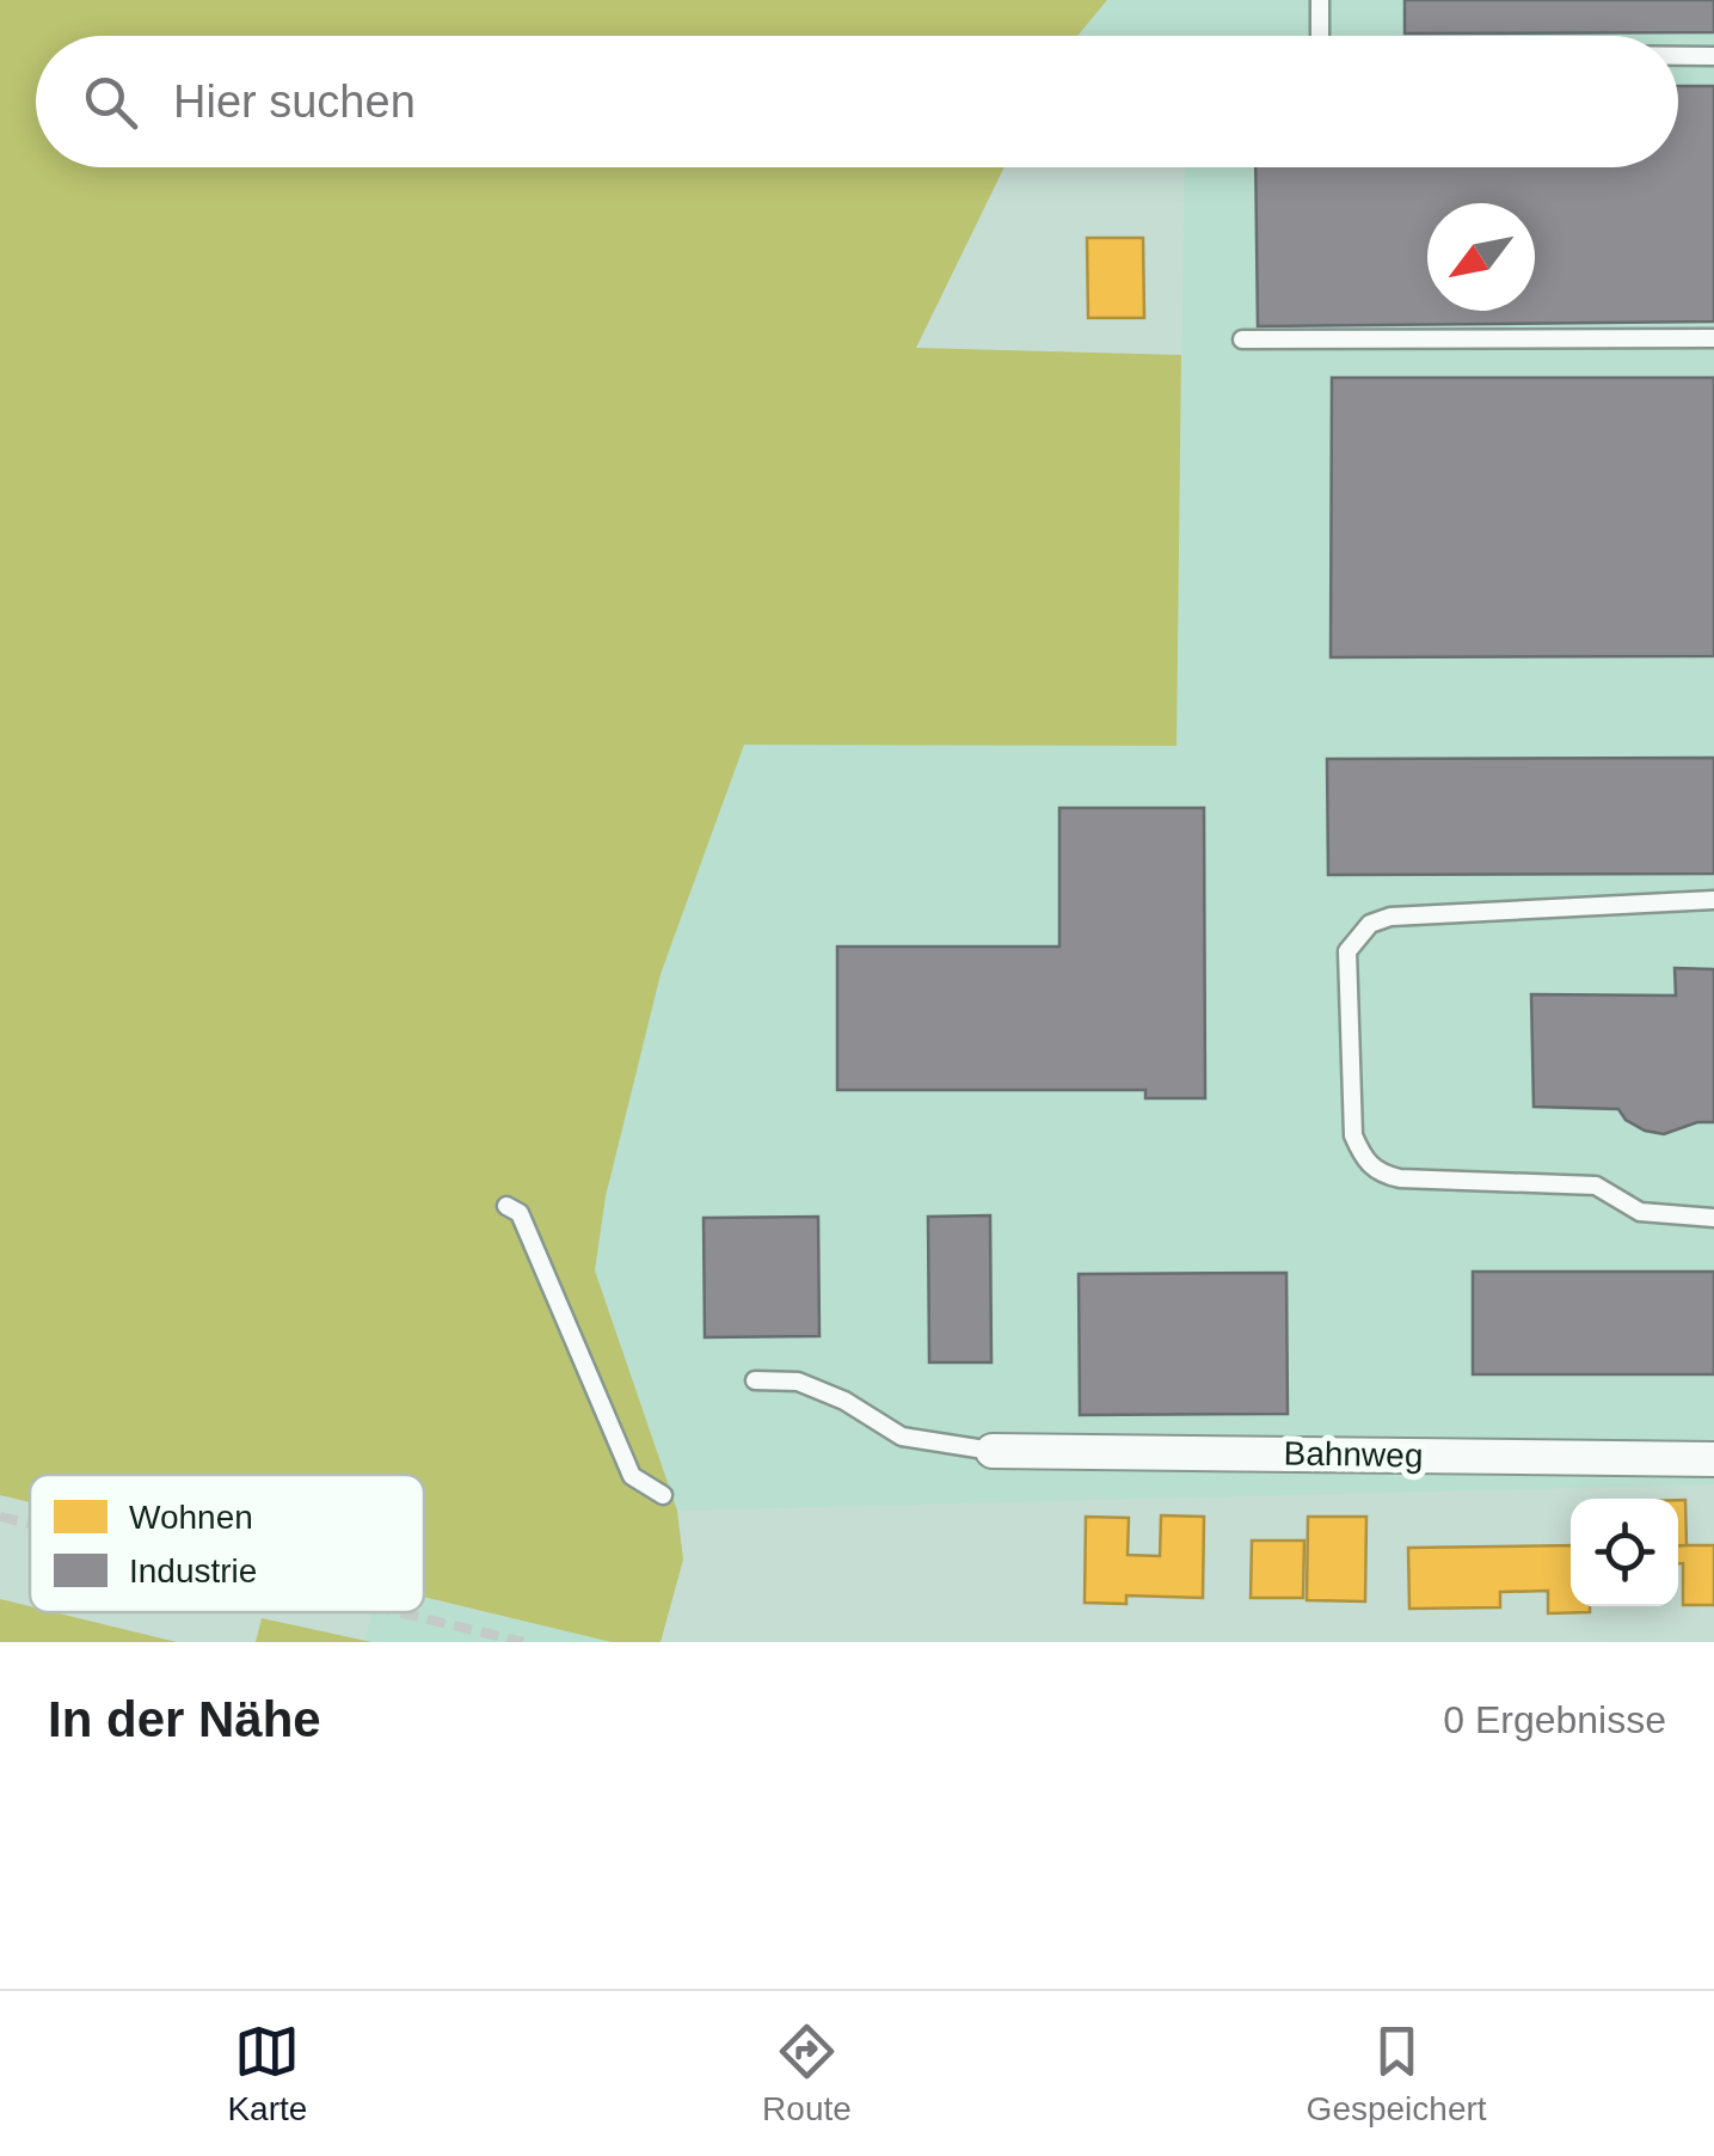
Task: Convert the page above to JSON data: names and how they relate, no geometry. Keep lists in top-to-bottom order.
{
  "streets": {
    "street": ["Bahnweg"]
  },
  "legend": ["Wohnen", "Industrie"],
  "north": "bottom left",
  "page": {
    "search": "Hier suchen",
    "heading": ["In der Nähe", "0 Ergebnisse"],
    "nav": ["Karte", "Route", "Gespeichert"]
  }
}
